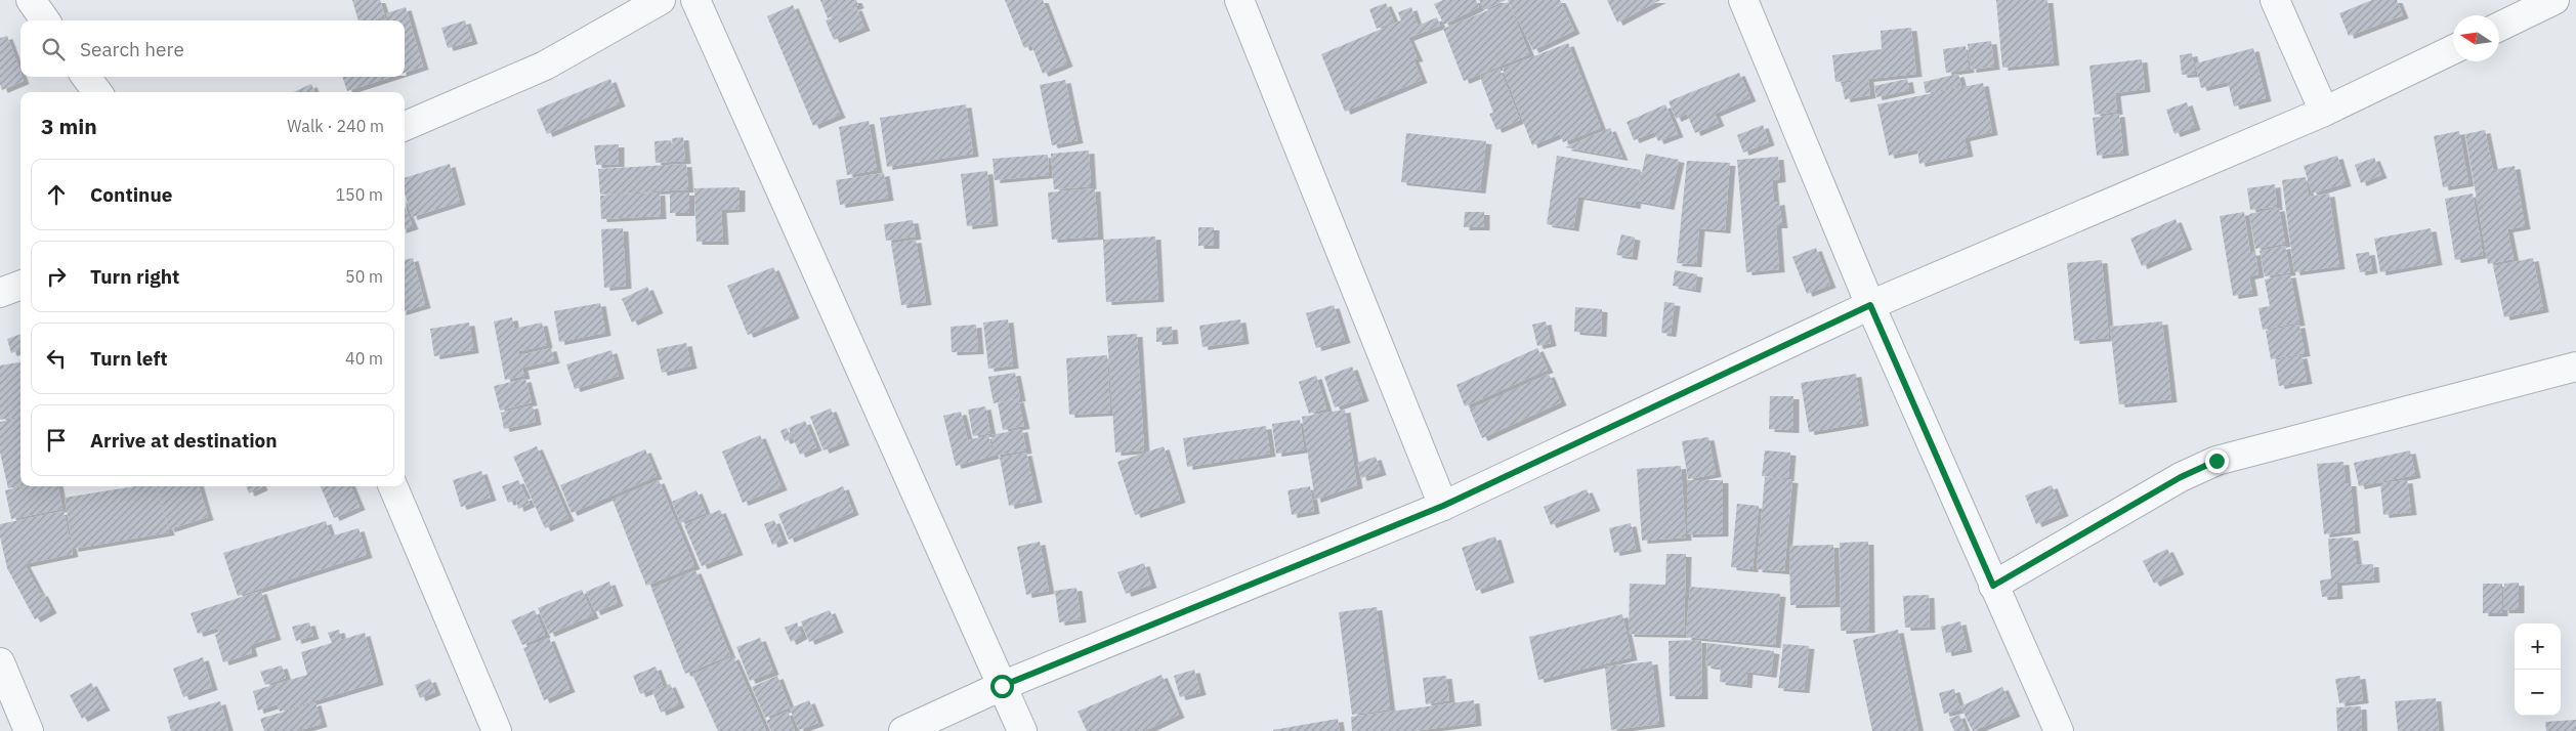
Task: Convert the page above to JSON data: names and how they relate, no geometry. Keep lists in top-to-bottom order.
{
  "north": "left",
  "page": {
    "search": "Search here",
    "heading": ["3 min", "Walk · 240 m"],
    "list": [
      ["Continue", "150 m"],
      ["Turn right", "50 m"],
      ["Turn left", "40 m"],
      "Arrive at destination"
    ],
    "map_buttons": ["+", "−"]
  }
}
